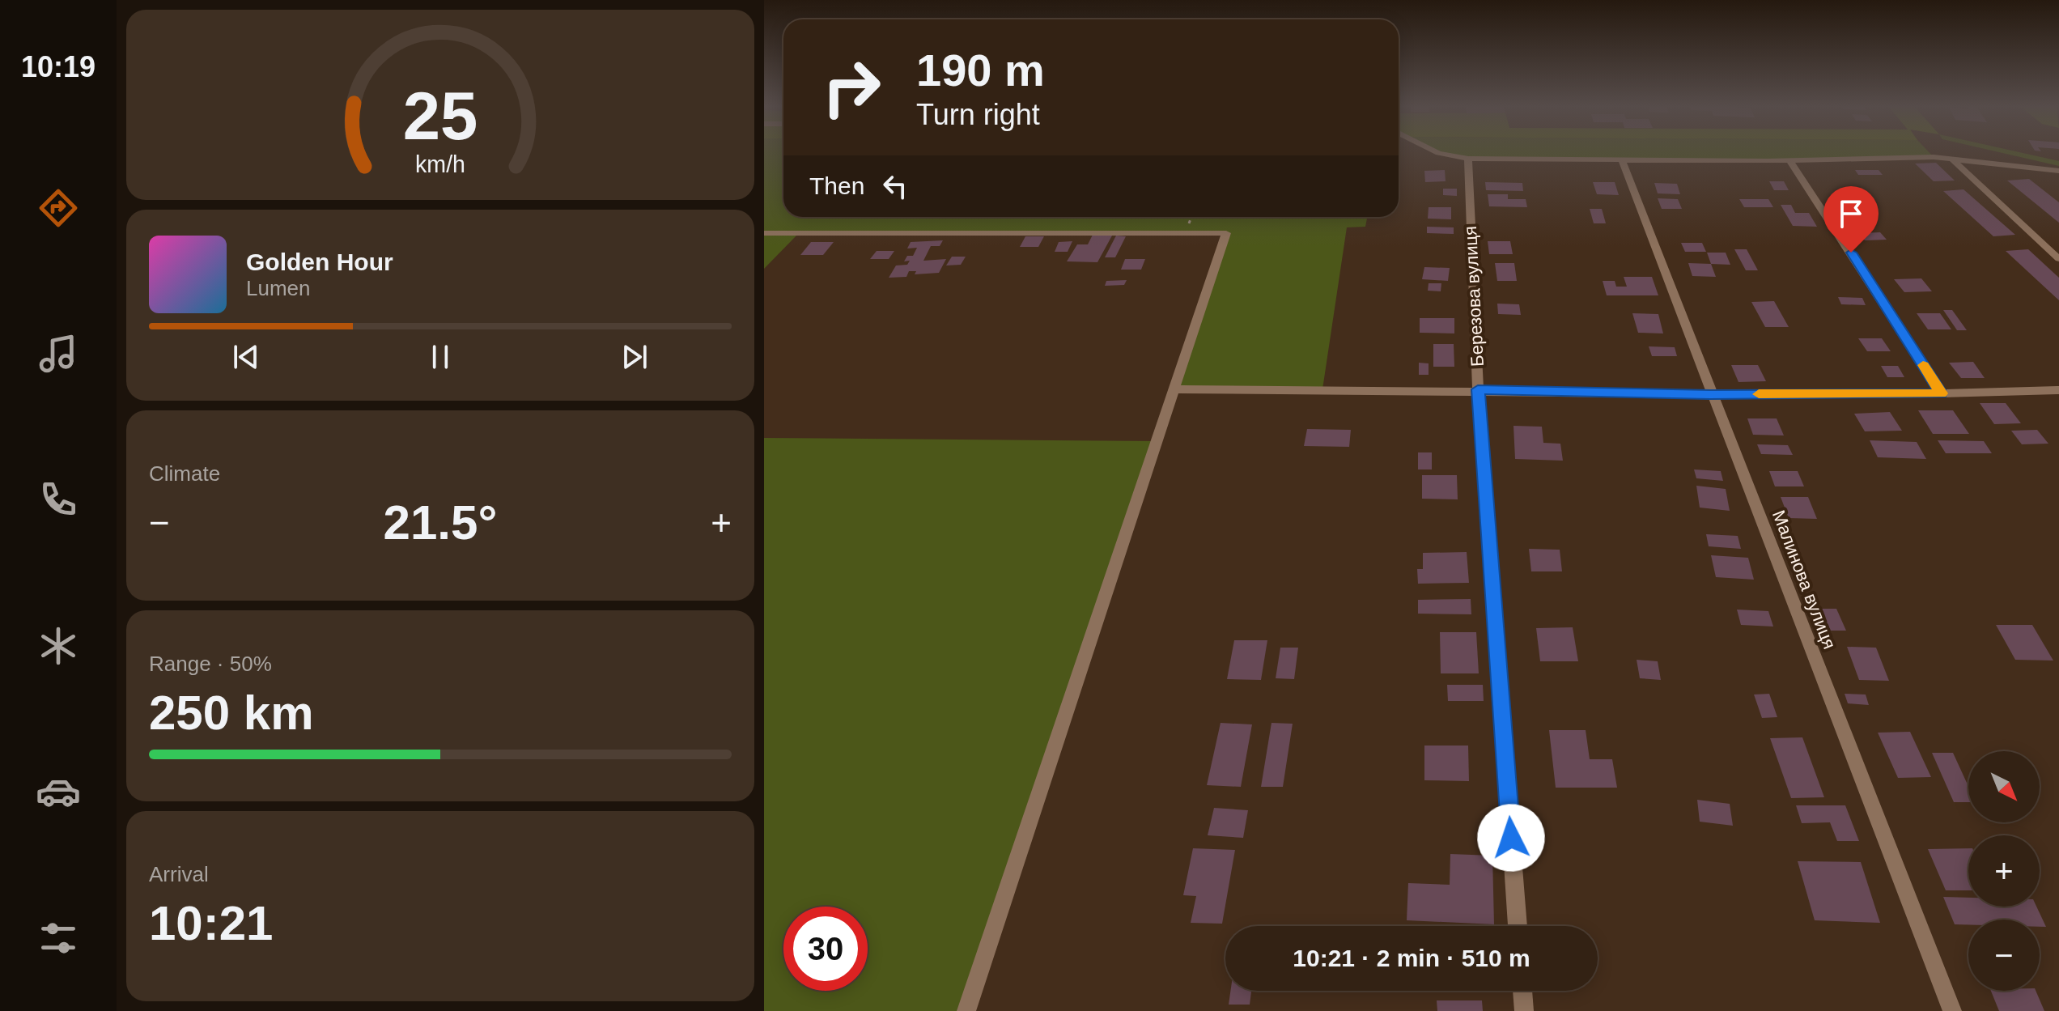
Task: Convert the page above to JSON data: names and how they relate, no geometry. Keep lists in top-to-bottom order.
{
  "streets": {
    "street": ["Березова вулиця", "Малинова вулиця"]
  },
  "north": "bottom right",
  "page": {
    "tabs": "10:19",
    "turn": ["190 m", "Turn right"],
    "then": "Then",
    "song": ["Golden Hour", "Lumen"],
    "tile": [
      "Climate",
      ["Range · 50%", "250 km"],
      ["Arrival", "10:21"]
    ],
    "heat": ["−", "21.5°", "+"],
    "map_buttons": ["+", "−"],
    "limit": "30",
    "trip": "10:21 · 2 min · 510 m",
    "gauge": ["25", "km/h"]
  }
}
